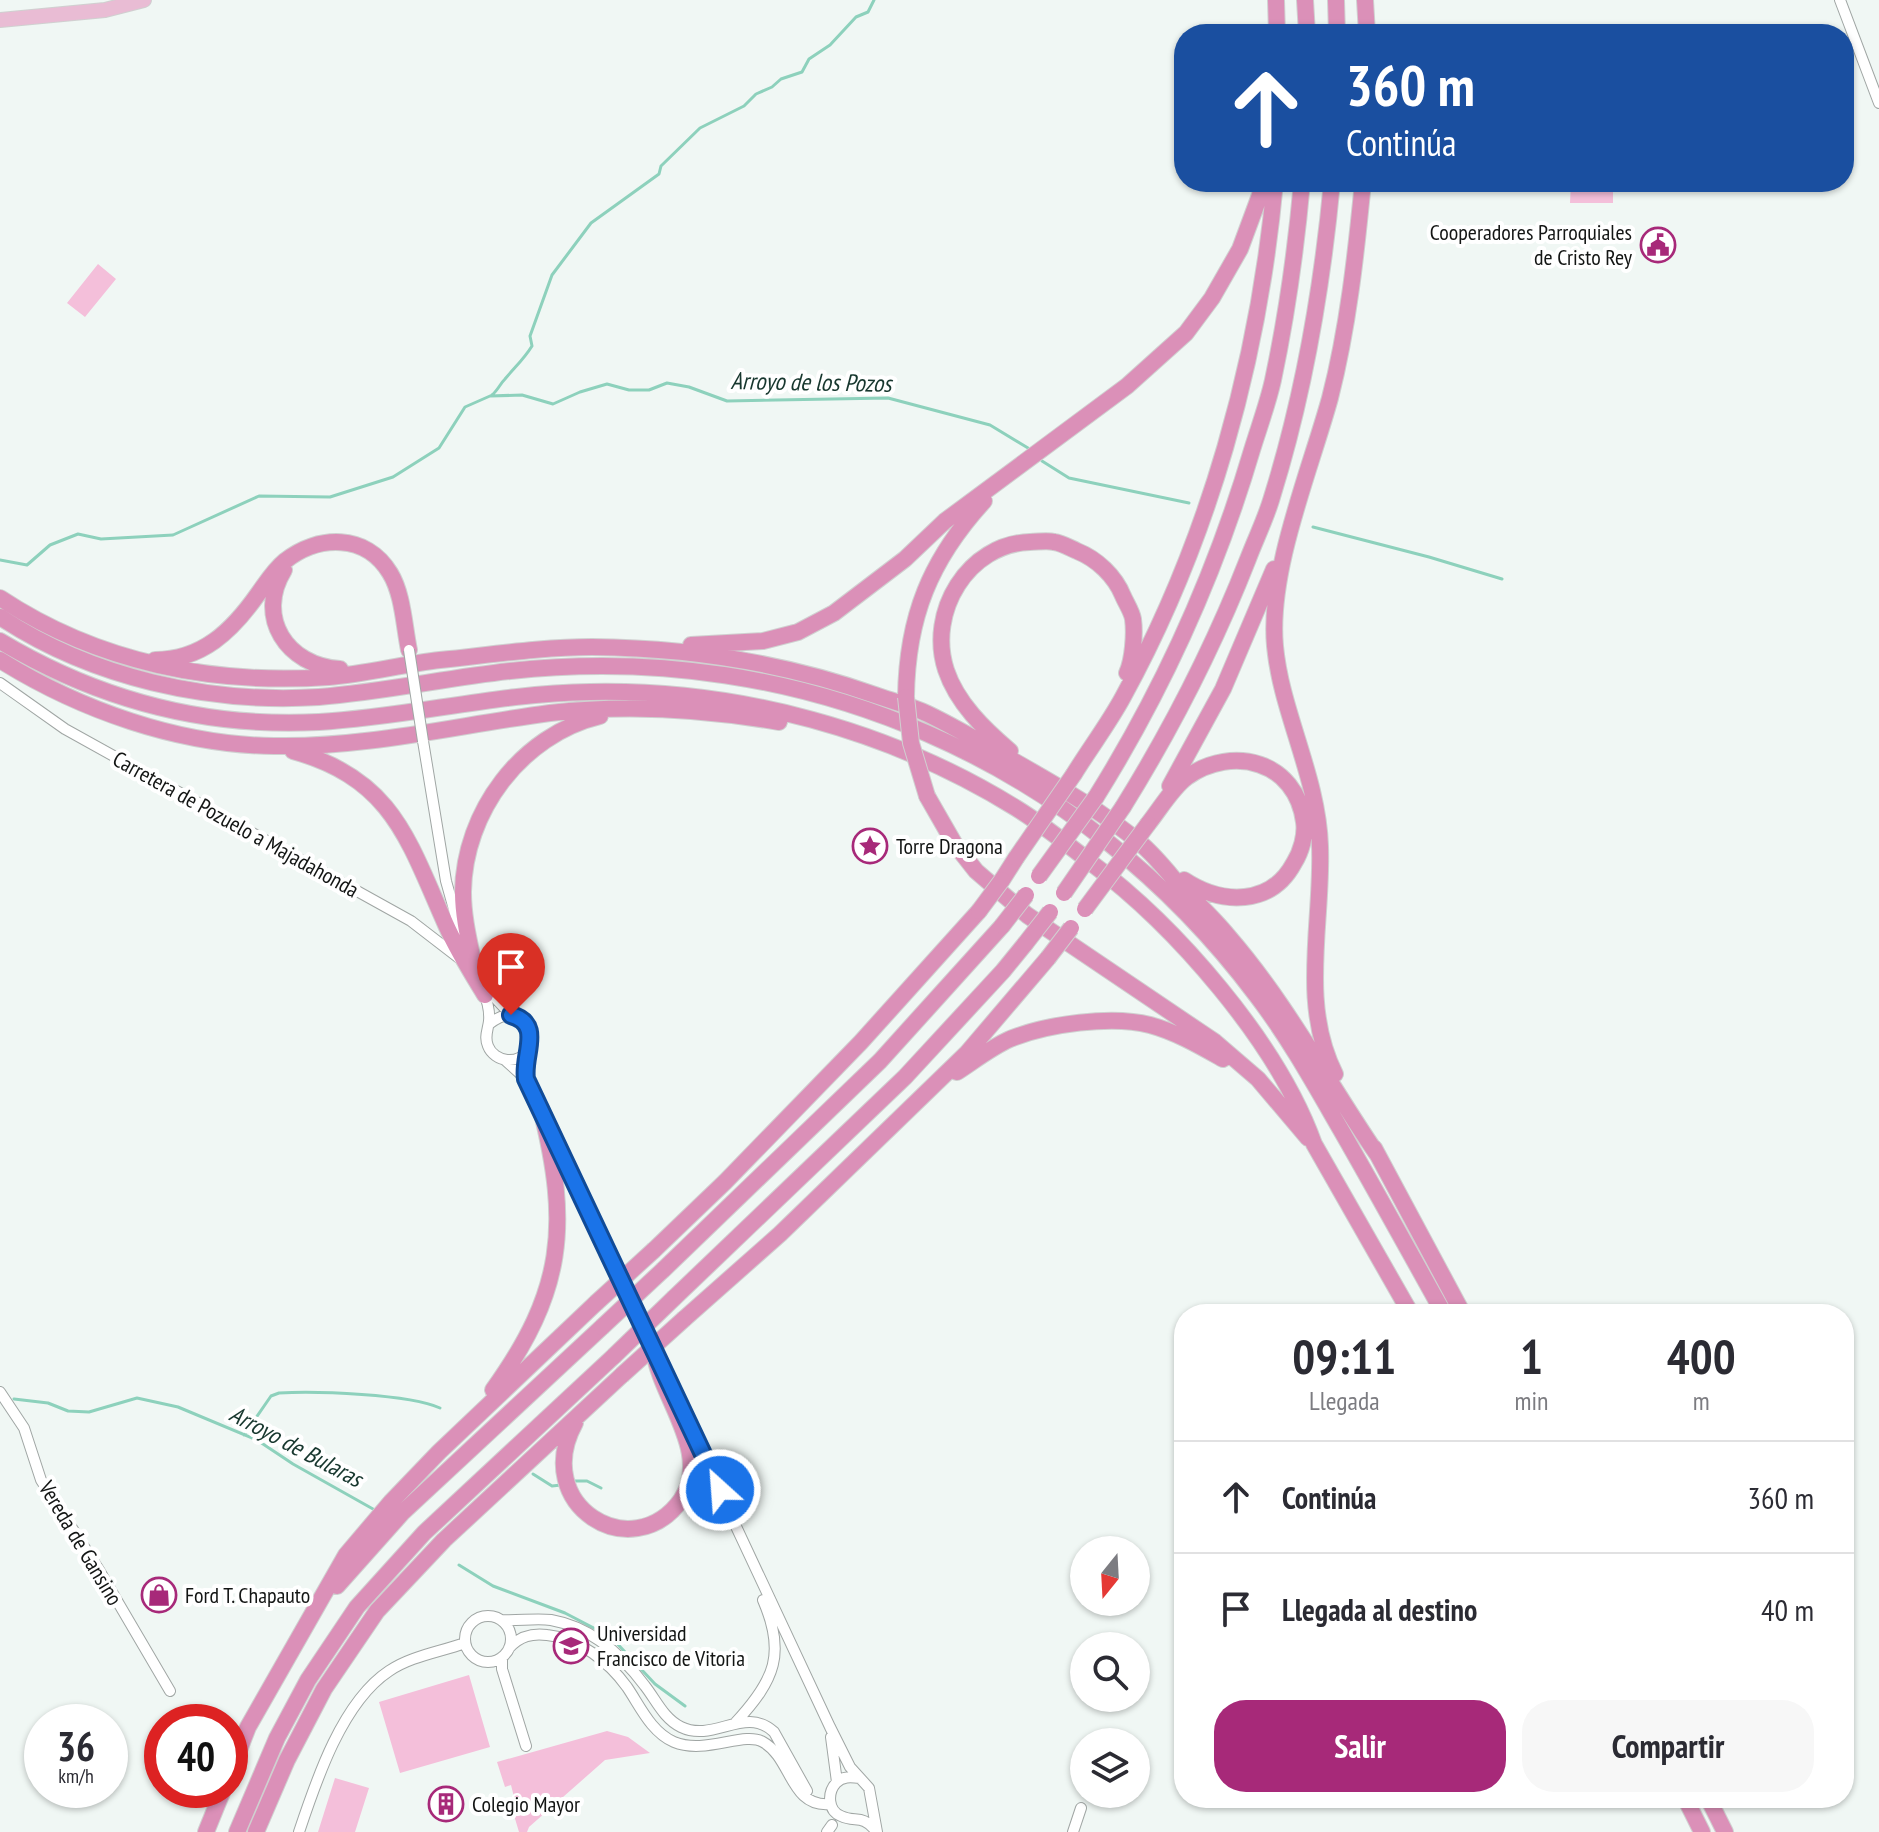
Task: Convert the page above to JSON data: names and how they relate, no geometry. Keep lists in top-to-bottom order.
{
  "streets": {
    "street": ["Carretera de Pozuelo a Majadahonda", "Vereda de Gansino"]
  },
  "water": ["Arroyo de los Pozos", "Arroyo de Bularas"],
  "places": {
    "public building": ["Cooperadores Parroquiales de Cristo Rey"],
    "place": ["Torre Dragona"],
    "shop": ["Ford T. Chapauto"],
    "school or university": ["Universidad Francisco de Vitoria"],
    "building": ["Colegio Mayor"]
  },
  "north": "bottom",
  "page": {
    "turn": ["360 m", "Continúa"],
    "eta": [
      "09:11",
      "Llegada",
      "1",
      "min",
      "400",
      "m"
    ],
    "list": [
      {
        "name": "Continúa",
        "value": "360 m"
      },
      {
        "name": "Llegada al destino",
        "value": "40 m"
      }
    ],
    "buttons": ["Salir", "Compartir"],
    "speed": "36 km/h",
    "limit": "40"
  }
}
